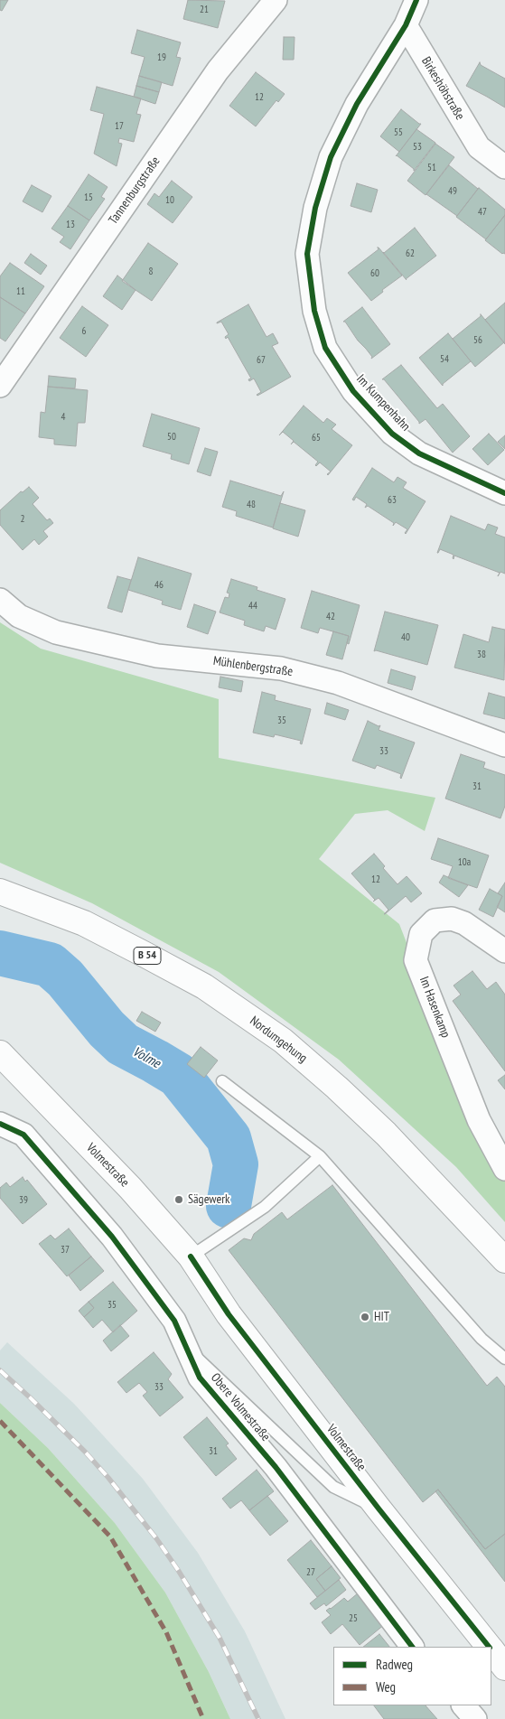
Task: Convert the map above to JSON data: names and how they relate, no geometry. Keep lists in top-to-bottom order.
{
  "streets": {
    "main road": ["B 54", "Nordumgehung", "Volmestraße"],
    "street": [
      "Birkeshöhstraße",
      "Tannenburgstraße",
      "Im Kumpenhahn",
      "Mühlenbergstraße",
      "Im Hasenkamp",
      "Obere Volmestraße"
    ]
  },
  "crossings": [
    ["Birkeshöhstraße", "Im Kumpenhahn"]
  ],
  "water": ["Volme"],
  "places": ["Sägewerk", "HIT"],
  "house_numbers": [
    "21",
    "19",
    "12",
    "17",
    "55",
    "53",
    "51",
    "49",
    "15",
    "10",
    "47",
    "13",
    "62",
    "8",
    "60",
    "11",
    "6",
    "56",
    "54",
    "67",
    "4",
    "50",
    "65",
    "63",
    "48",
    "2",
    "46",
    "44",
    "42",
    "40",
    "38",
    "35",
    "33",
    "31",
    "10a",
    "12",
    "39",
    "37",
    "35",
    "33",
    "31",
    "27",
    "25"
  ],
  "legend": ["Radweg", "Weg"]
}
